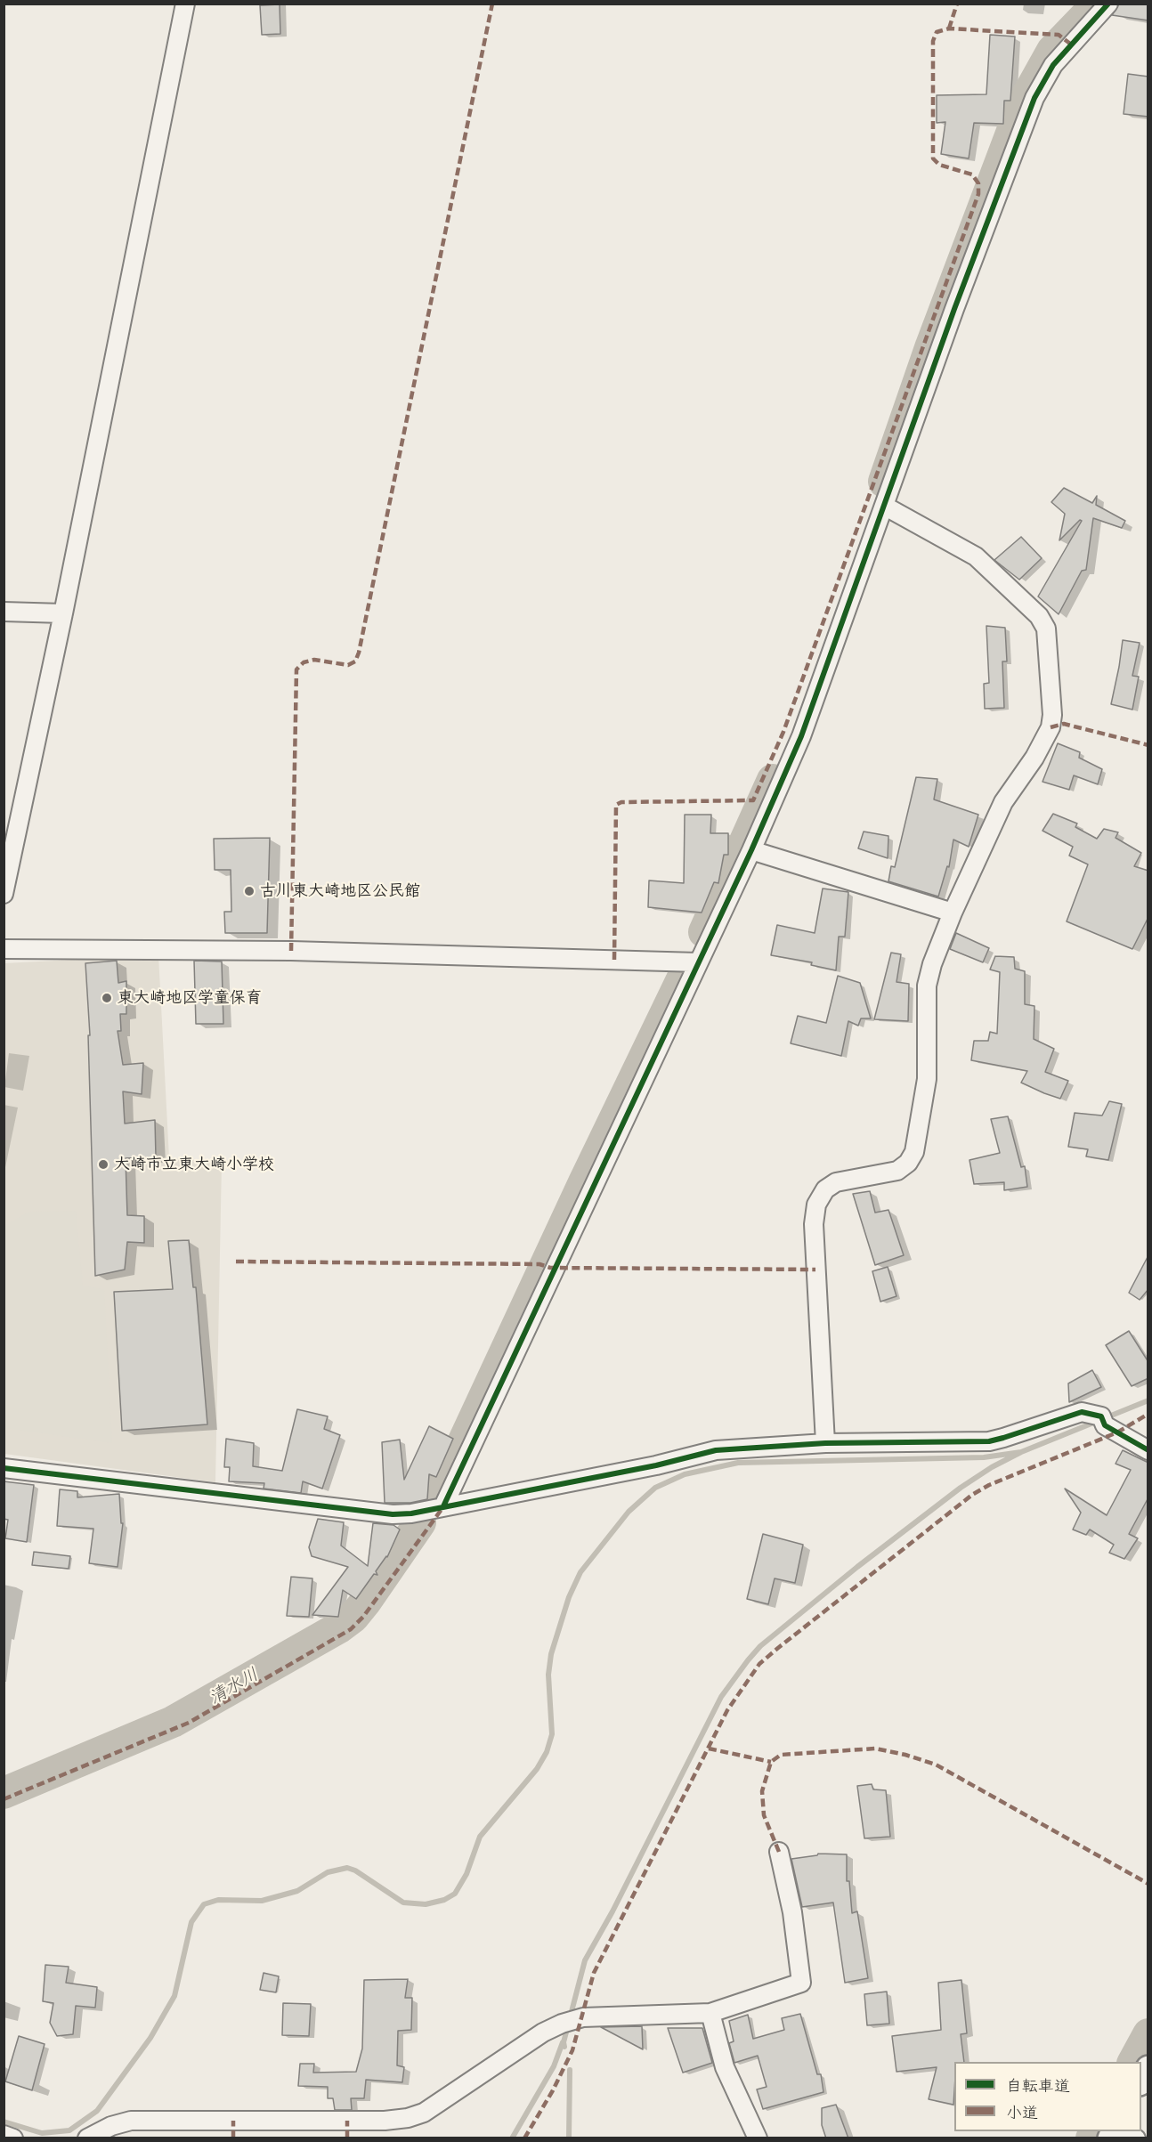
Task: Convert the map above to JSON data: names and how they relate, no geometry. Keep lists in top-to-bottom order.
{
  "water": ["清水川"],
  "places": ["古川東大崎地区公民館", "東大崎地区学童保育", "大崎市立東大崎小学校"],
  "legend": ["自転車道", "小道"]
}
